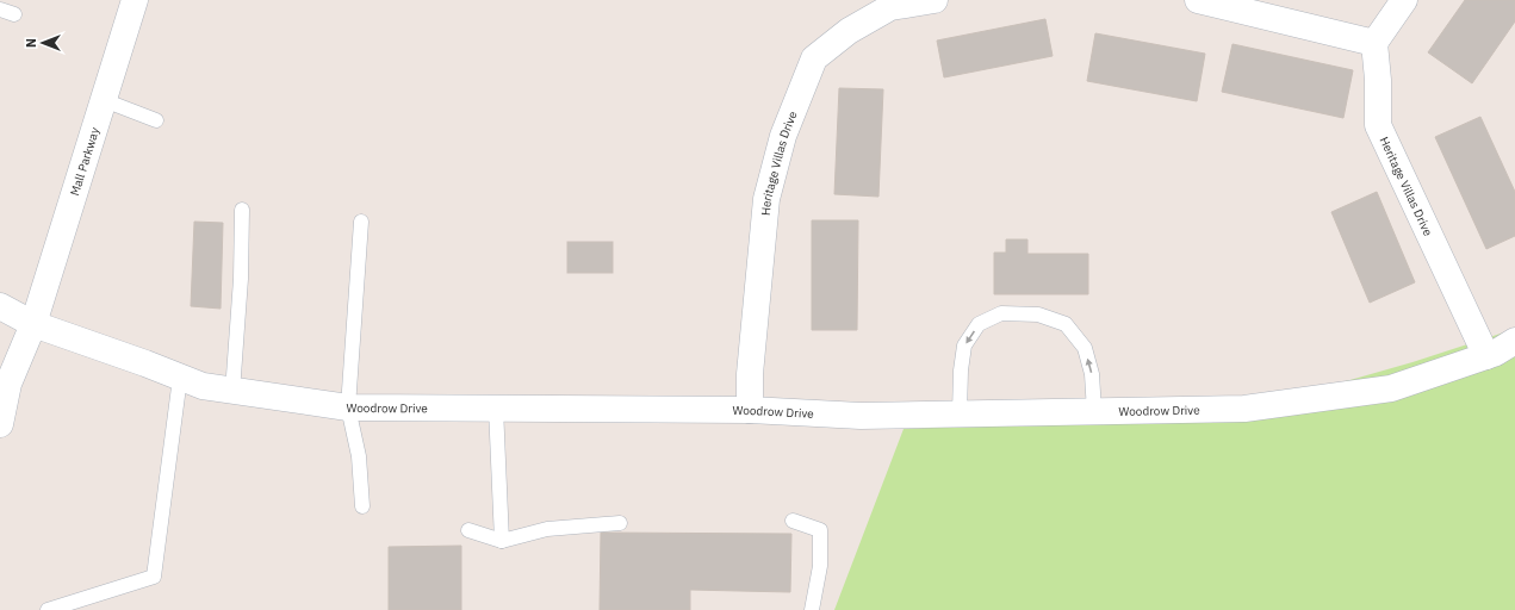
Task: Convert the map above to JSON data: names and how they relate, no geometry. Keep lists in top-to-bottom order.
{
  "streets": {
    "street": ["Mall Parkway", "Heritage Villas Drive", "Woodrow Drive"]
  },
  "crossings": [
    ["Mall Parkway", "Woodrow Drive"],
    ["Heritage Villas Drive", "Woodrow Drive"]
  ],
  "north": "left"
}
